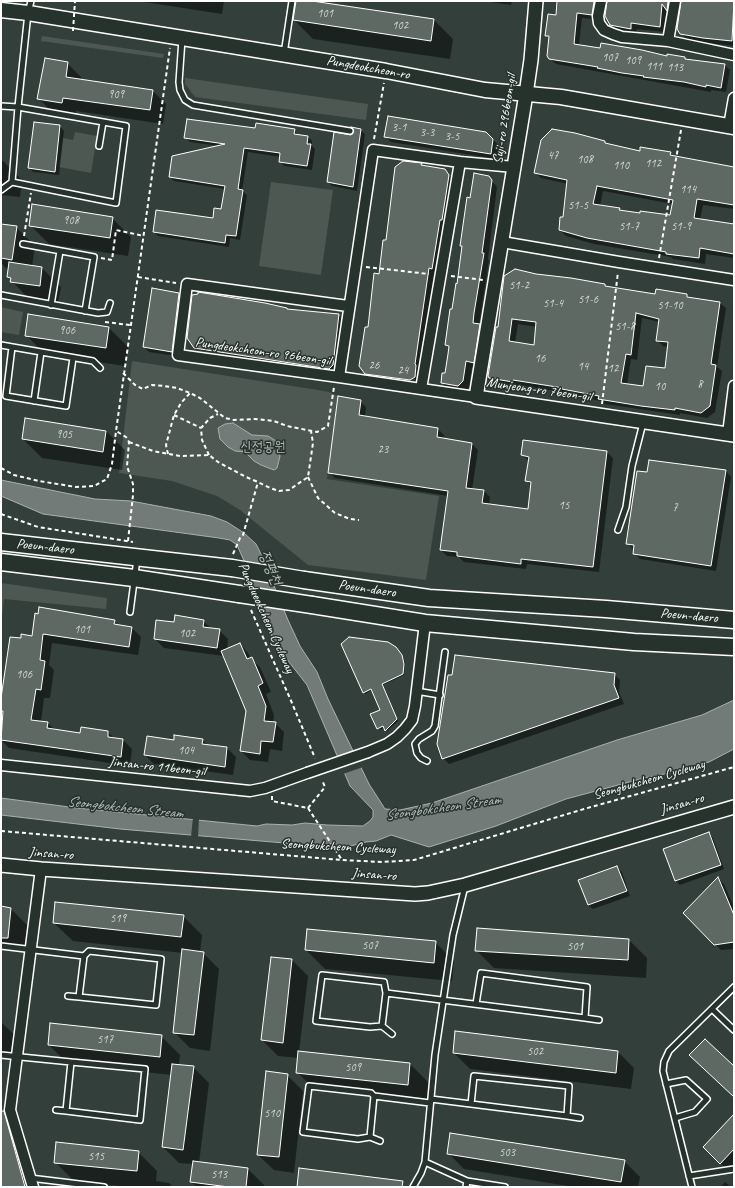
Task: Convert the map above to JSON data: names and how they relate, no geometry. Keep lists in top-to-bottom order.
{
  "streets": {
    "main road": ["Pungdeokcheon-ro", "Poeun-daero"],
    "street": [
      "Suji-ro 296beon-gil",
      "Pungdeokcheon-ro 96beon-gil",
      "Munjeong-ro 7beon-gil",
      "Jinsan-ro 11beon-gil",
      "Jinsan-ro"
    ],
    "path": ["Pungdueokcheon Cycleway", "Seongbukcheon Cycleway"]
  },
  "crossings": [
    ["Pungdeokcheon-ro", "Suji-ro 296beon-gil"],
    ["Suji-ro 296beon-gil", "Munjeong-ro 7beon-gil"],
    ["Pungdeokcheon-ro 96beon-gil", "Munjeong-ro 7beon-gil"]
  ],
  "water": ["정평천", "Seongbokcheon Stream"],
  "parks": ["신정공원"],
  "house_numbers": [
    "101",
    "102",
    "107",
    "109",
    "111",
    "113",
    "909",
    "3-1",
    "3-3",
    "3-5",
    "47",
    "108",
    "112",
    "110",
    "114",
    "51-5",
    "908",
    "51-7",
    "51-9",
    "51-2",
    "51-6",
    "51-4",
    "51-10",
    "51-8",
    "906",
    "16",
    "26",
    "14",
    "12",
    "24",
    "8",
    "10",
    "905",
    "23",
    "15",
    "7",
    "101",
    "102",
    "106",
    "104",
    "519",
    "507",
    "501",
    "517",
    "502",
    "509",
    "510",
    "503",
    "515",
    "513"
  ]
}
